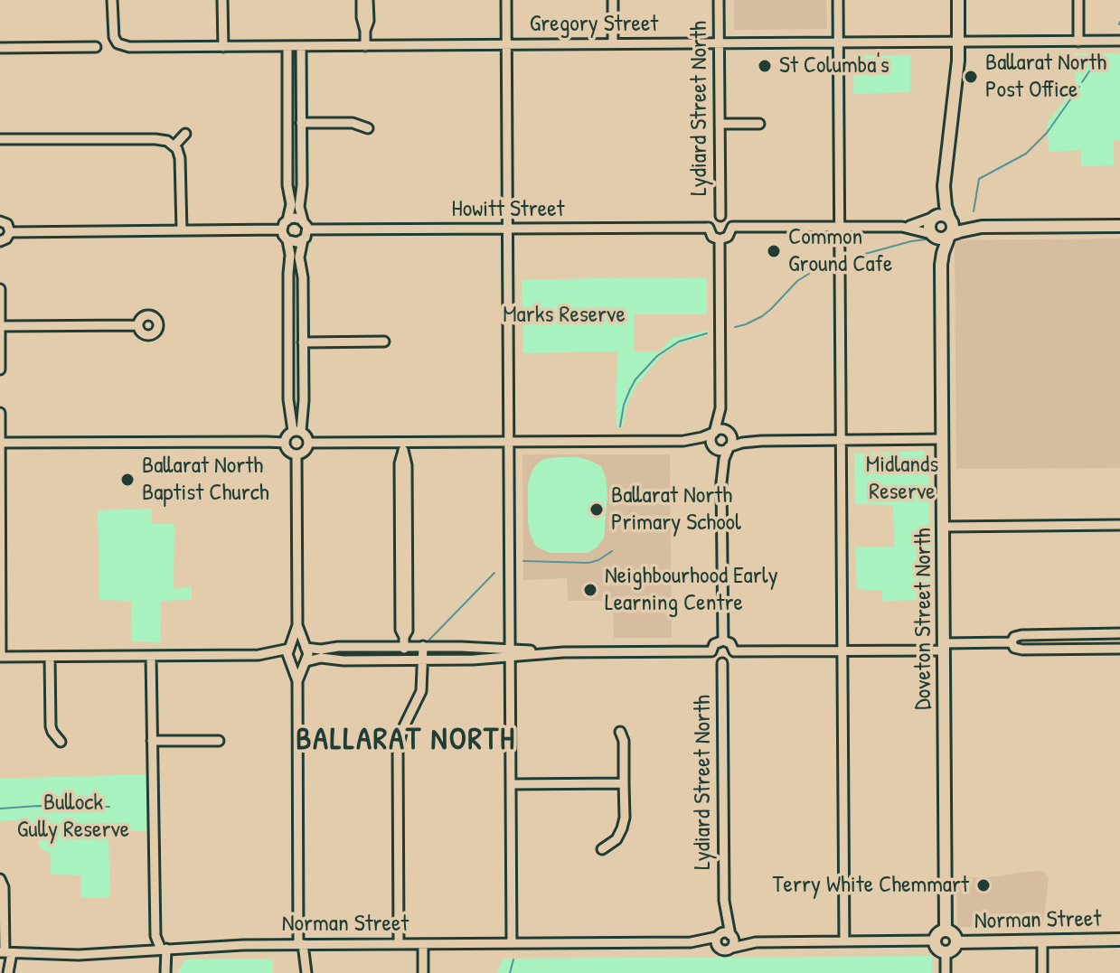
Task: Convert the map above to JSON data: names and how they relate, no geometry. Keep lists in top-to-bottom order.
{
  "streets": {
    "main road": ["Doveton Street North", "Norman Street"],
    "street": ["Gregory Street", "Lydiard Street North", "Howitt Street"]
  },
  "crossings": [
    ["Gregory Street", "Lydiard Street North"],
    ["Lydiard Street North", "Howitt Street"],
    ["Lydiard Street North", "Norman Street"],
    ["Doveton Street North", "Norman Street"]
  ],
  "districts": ["BALLARAT NORTH"],
  "parks": ["Marks Reserve", "Midlands Reserve", "Bullock Gully Reserve"],
  "places": [
    "St Columba's",
    "Ballarat North Post Office",
    "Common Ground Cafe",
    "Ballarat North Baptist Church",
    "Ballarat North Primary School",
    "Neighbourhood Early Learning Centre",
    "Terry White Chemmart"
  ]
}
